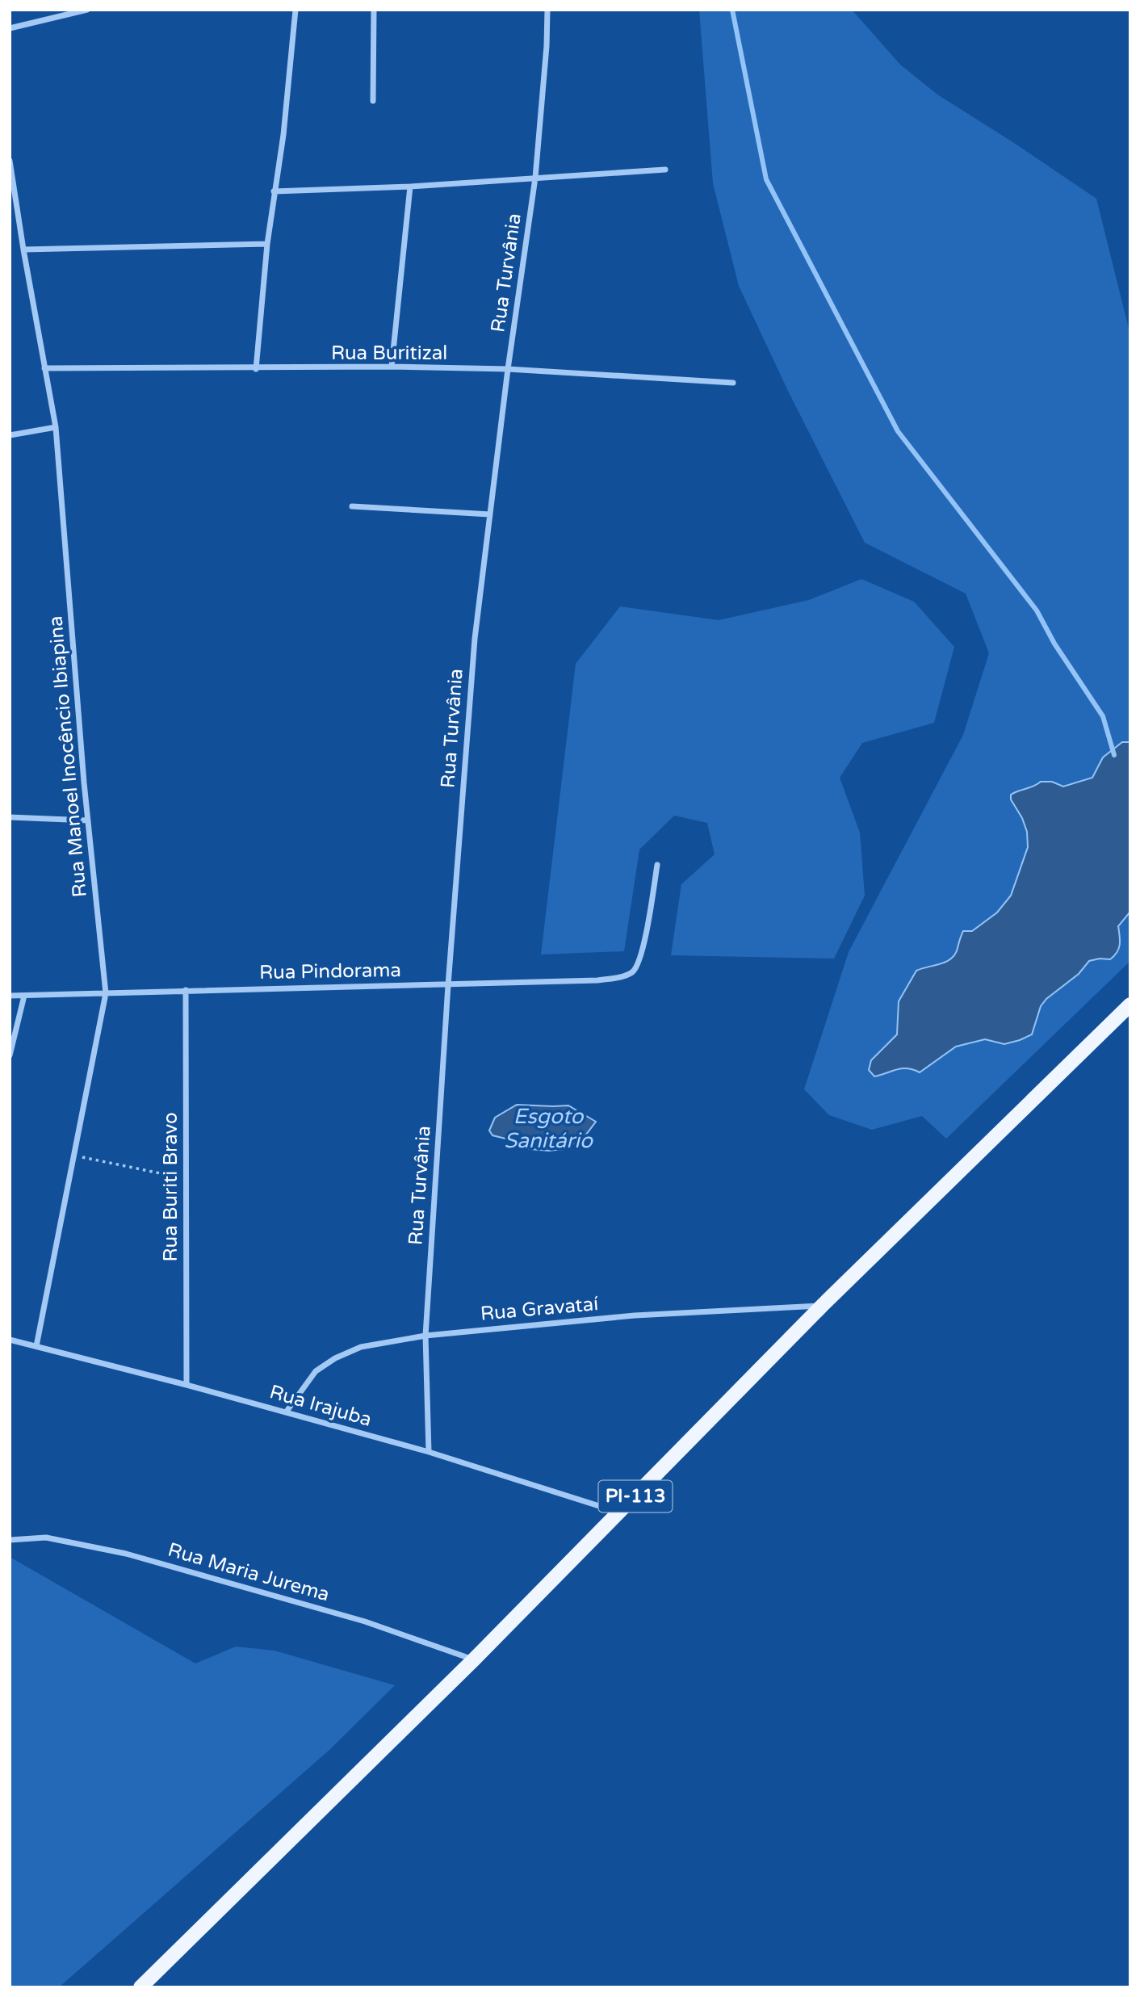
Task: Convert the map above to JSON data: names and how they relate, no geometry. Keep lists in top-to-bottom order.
{
  "streets": {
    "main road": ["PI-113"],
    "street": [
      "Rua Turvânia",
      "Rua Buritizal",
      "Rua Manoel Inocêncio Ibiapina",
      "Rua Pindorama",
      "Rua Buriti Bravo",
      "Rua Gravataí",
      "Rua Irajuba",
      "Rua Maria Jurema"
    ]
  },
  "crossings": [
    ["Rua Turvânia", "Rua Buritizal"],
    ["Rua Turvânia", "Rua Pindorama"],
    ["Rua Turvânia", "Rua Gravataí"],
    ["Rua Turvânia", "Rua Irajuba"],
    ["Rua Buritizal", "Rua Manoel Inocêncio Ibiapina"],
    ["Rua Manoel Inocêncio Ibiapina", "Rua Pindorama"],
    ["Rua Manoel Inocêncio Ibiapina", "Rua Irajuba"],
    ["Rua Pindorama", "Rua Buriti Bravo"],
    ["Rua Buriti Bravo", "Rua Irajuba"],
    ["Rua Gravataí", "Rua Irajuba"],
    ["Rua Gravataí", "PI-113"],
    ["Rua Irajuba", "PI-113"],
    ["PI-113", "Rua Maria Jurema"]
  ],
  "water": ["Esgoto Sanitário"]
}
